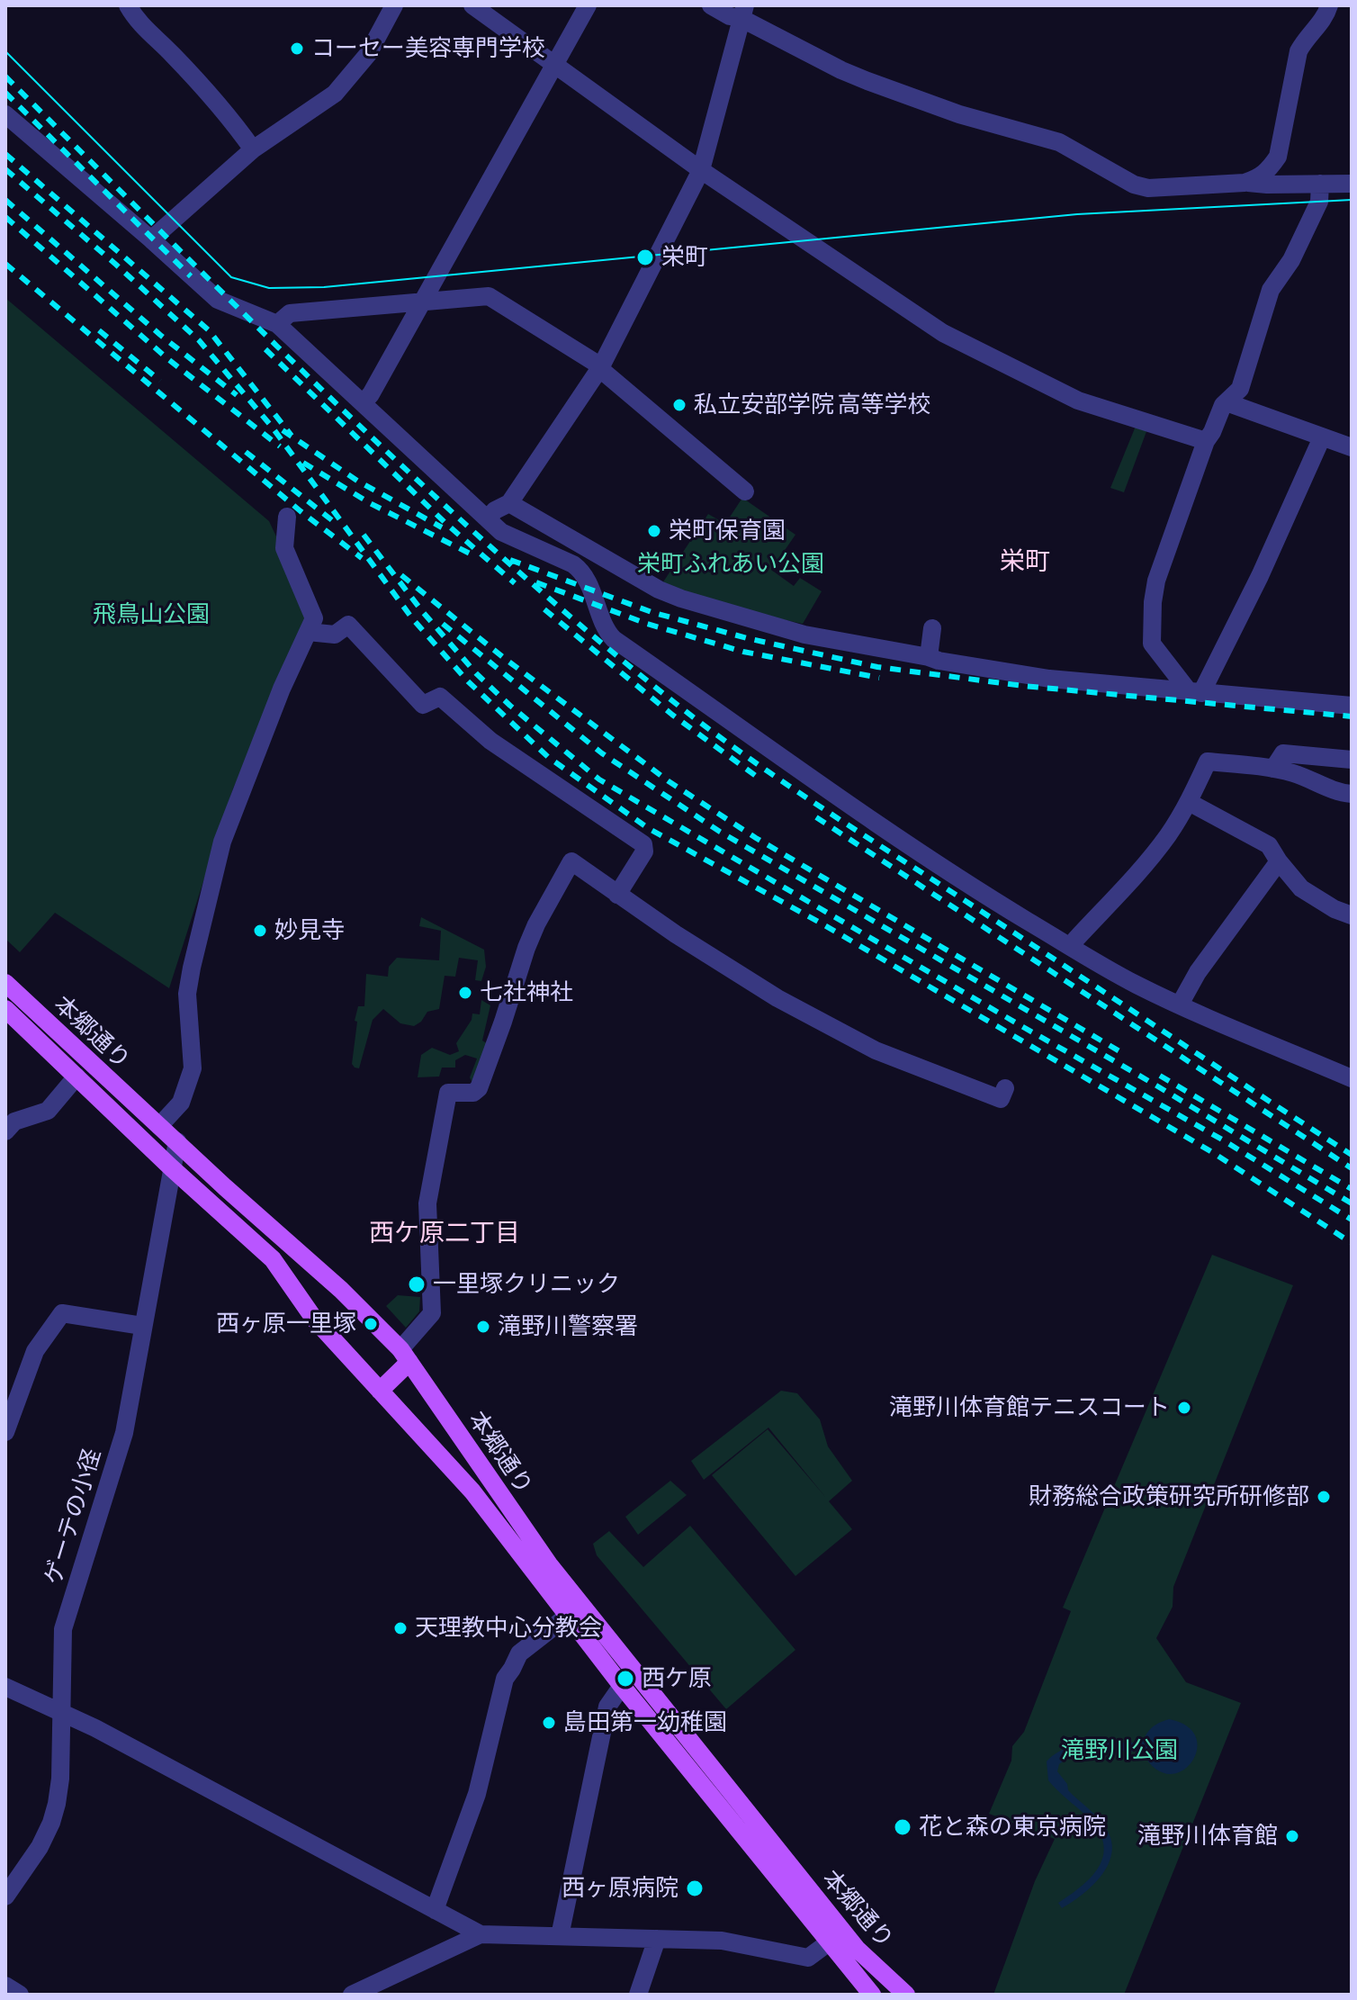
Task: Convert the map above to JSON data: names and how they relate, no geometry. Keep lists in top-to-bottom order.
{
  "streets": {
    "main road": ["本郷通り"],
    "street": ["ゲーテの小径"]
  },
  "crossings": [
    ["本郷通り", "ゲーテの小径"]
  ],
  "districts": ["栄町", "西ケ原二丁目"],
  "parks": ["栄町ふれあい公園", "飛鳥山公園", "滝野川公園"],
  "places": [
    "コーセー美容専門学校",
    "栄町",
    "私立安部学院 高等学校",
    "栄町保育園",
    "妙見寺",
    "七社神社",
    "一里塚クリニック",
    "西ヶ原一里塚",
    "滝野川警察署",
    "滝野川体育館テニスコート",
    "財務総合政策研究所研修部",
    "天理教中心分教会",
    "西ケ原",
    "島田第一幼稚園",
    "花と森の東京病院",
    "滝野川体育館",
    "西ヶ原病院"
  ]
}
